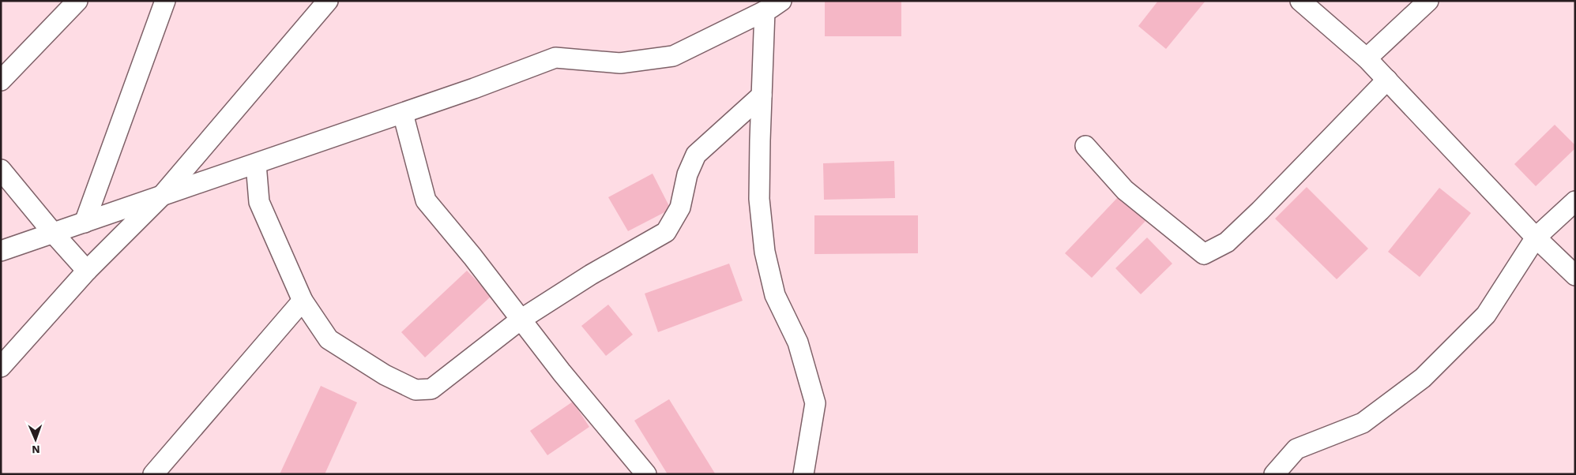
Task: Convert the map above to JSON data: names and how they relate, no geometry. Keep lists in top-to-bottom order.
{
  "north": "bottom"
}
